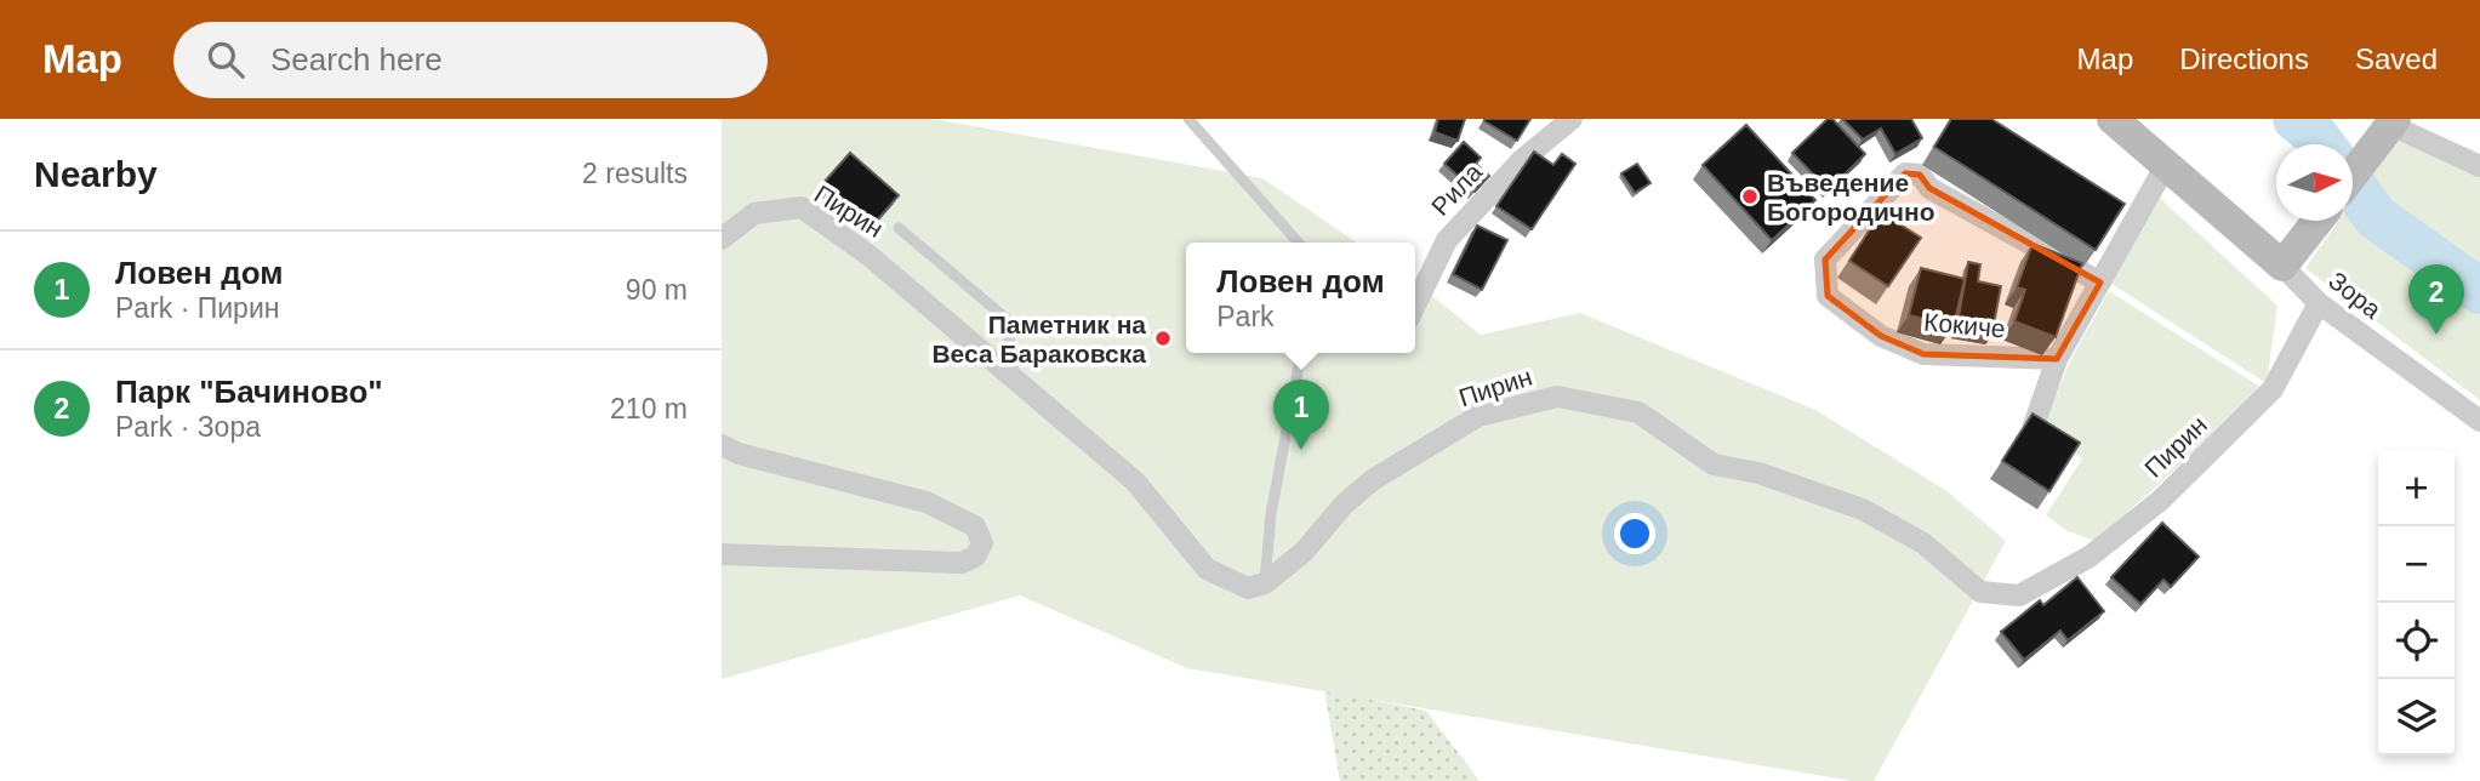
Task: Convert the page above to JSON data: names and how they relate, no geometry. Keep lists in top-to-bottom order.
{
  "streets": {
    "street": [
      "Рила",
      "Пирин",
      "Зора",
      "Кокиче"
    ]
  },
  "crossings": [
    ["Пирин", "Зора"]
  ],
  "places": ["Въведение Богородично", "Паметник на Веса Бараковска"],
  "north": "right",
  "page": {
    "header": "Map",
    "search": "Search here",
    "nav": ["Map", "Directions", "Saved"],
    "heading": ["Nearby", "2 results"],
    "list": [
      {
        "mark": "1",
        "name": "Ловен дом",
        "note": "Park · Пирин",
        "value": "90 m"
      },
      {
        "mark": "2",
        "name": "Парк \"Бачиново\"",
        "note": "Park · Зора",
        "value": "210 m"
      }
    ],
    "popup": ["Ловен дом", "Park"],
    "pins": ["2", "1"],
    "map_buttons": ["+", "−"]
  }
}
